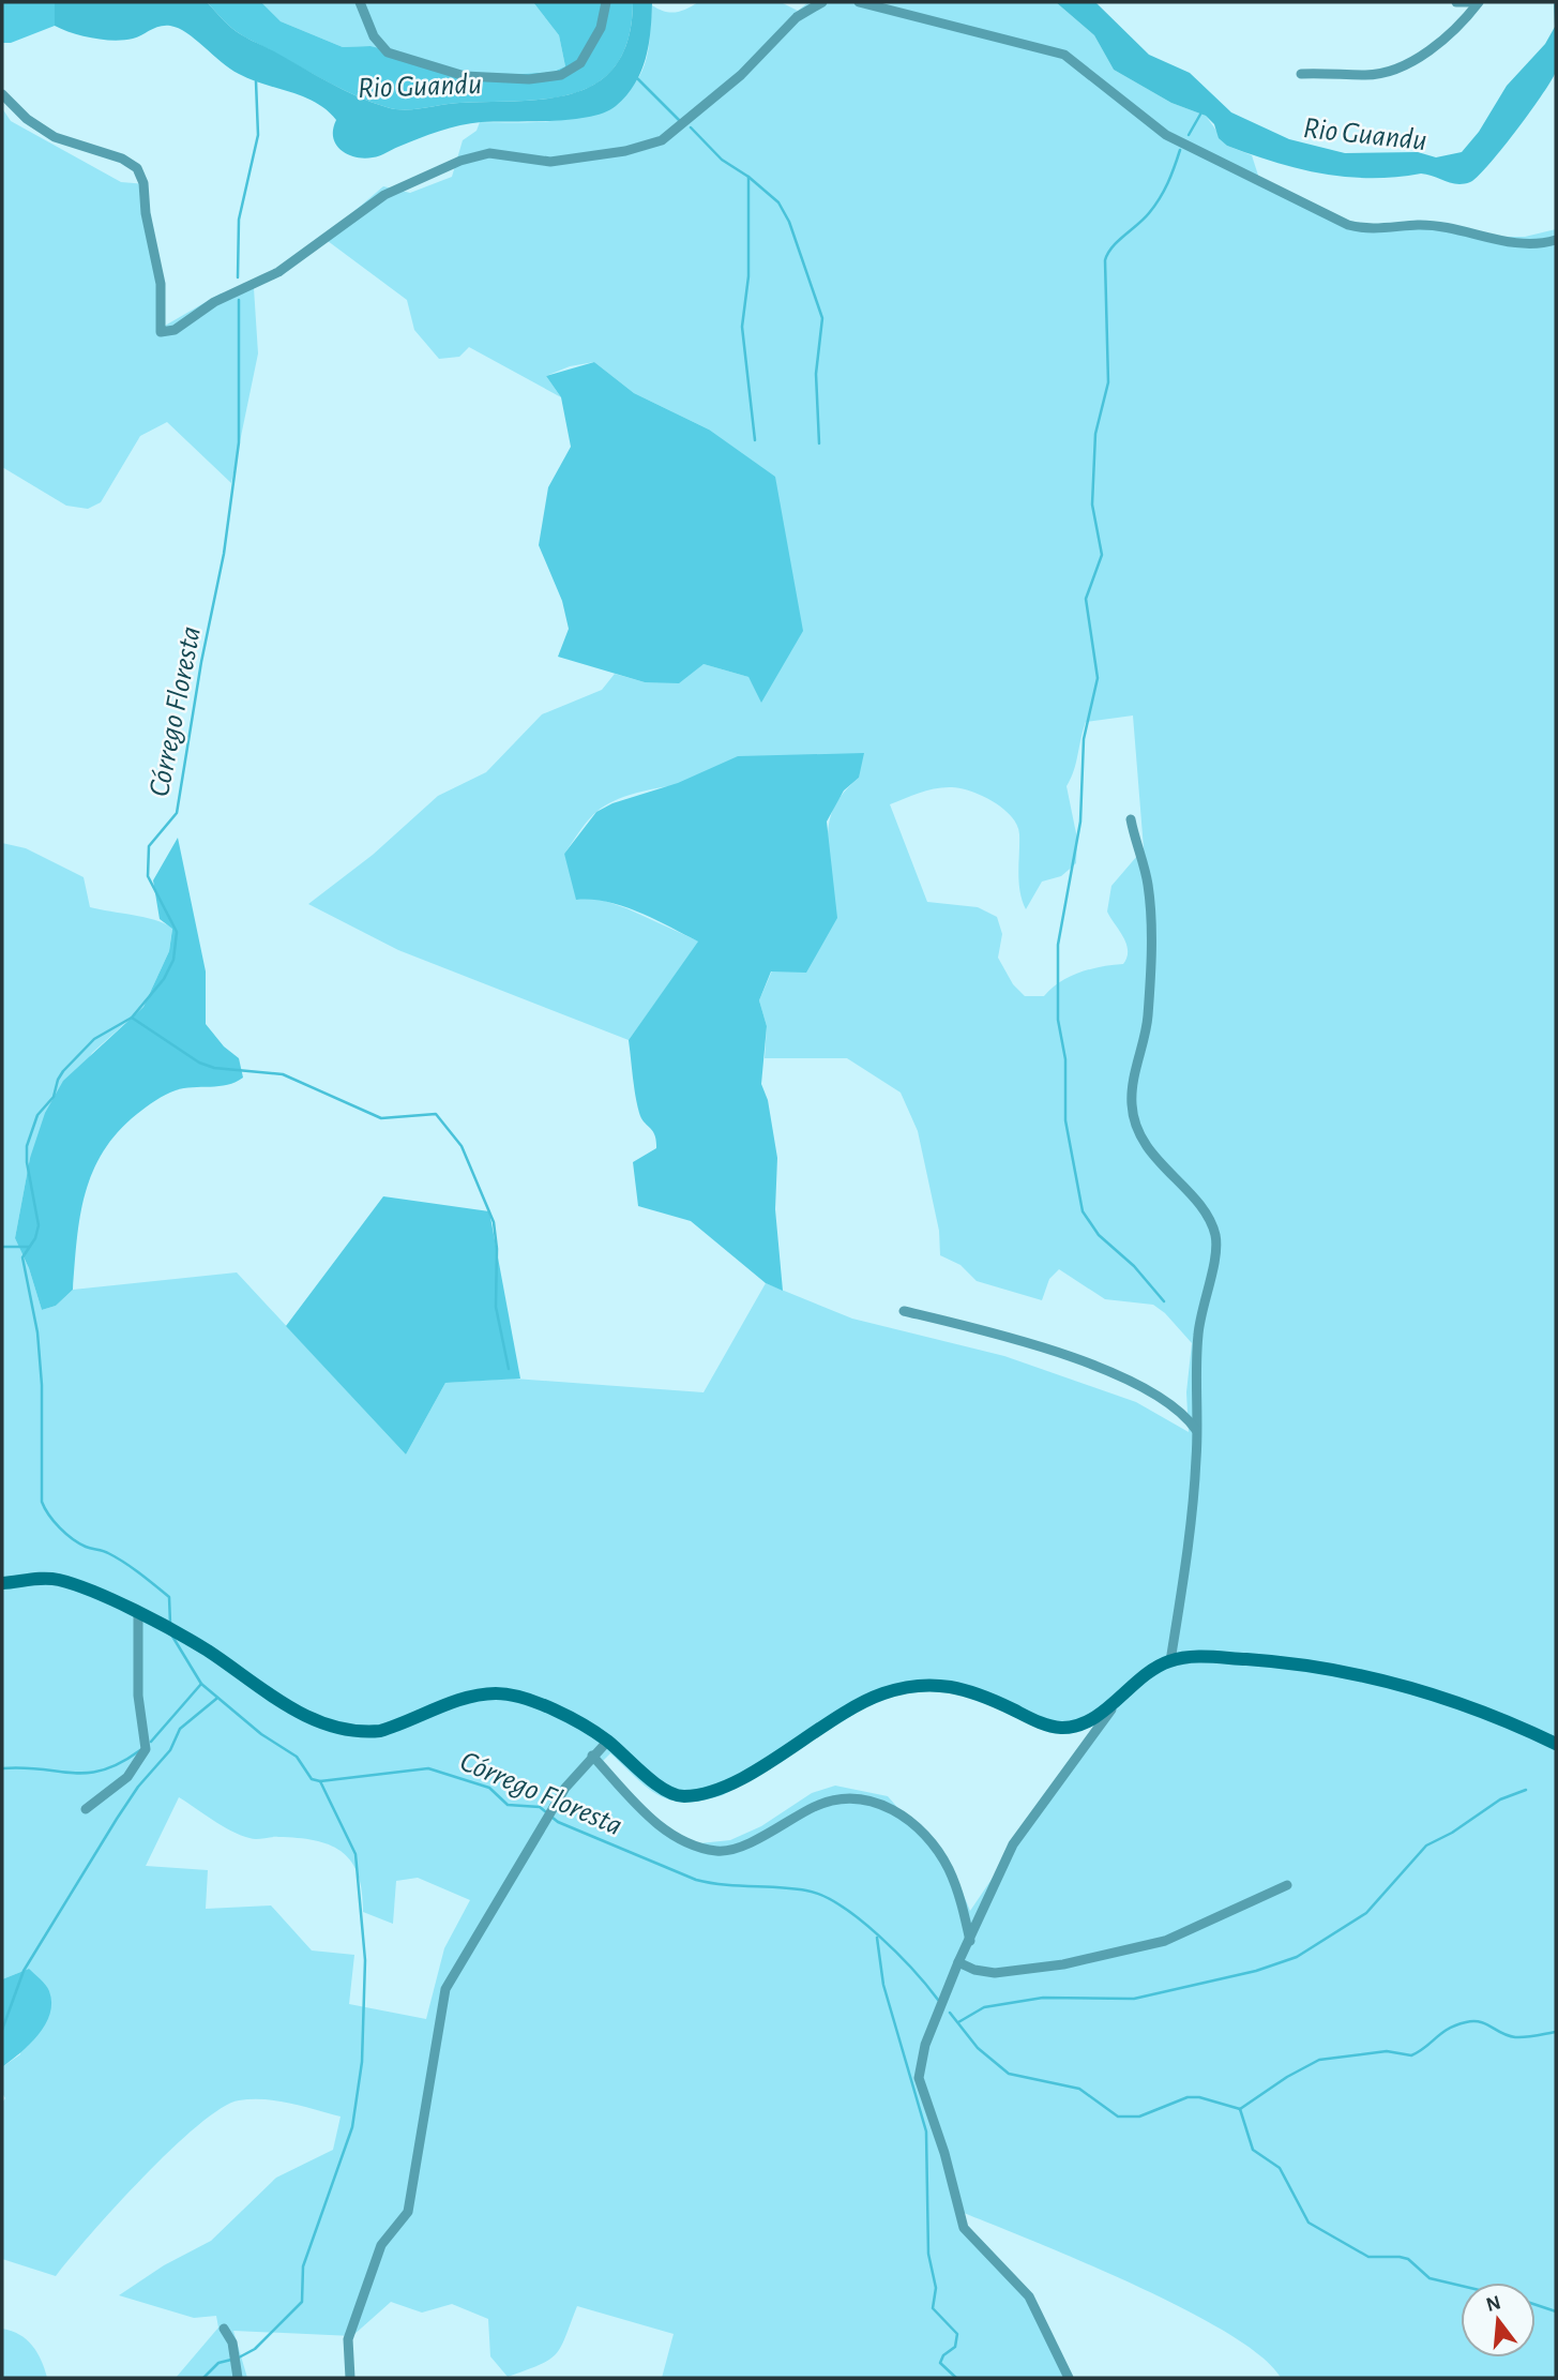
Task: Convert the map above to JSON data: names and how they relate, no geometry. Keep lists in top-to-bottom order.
{
  "water": ["Rio Guandu", "Córrego Floresta"],
  "north": "top"
}
